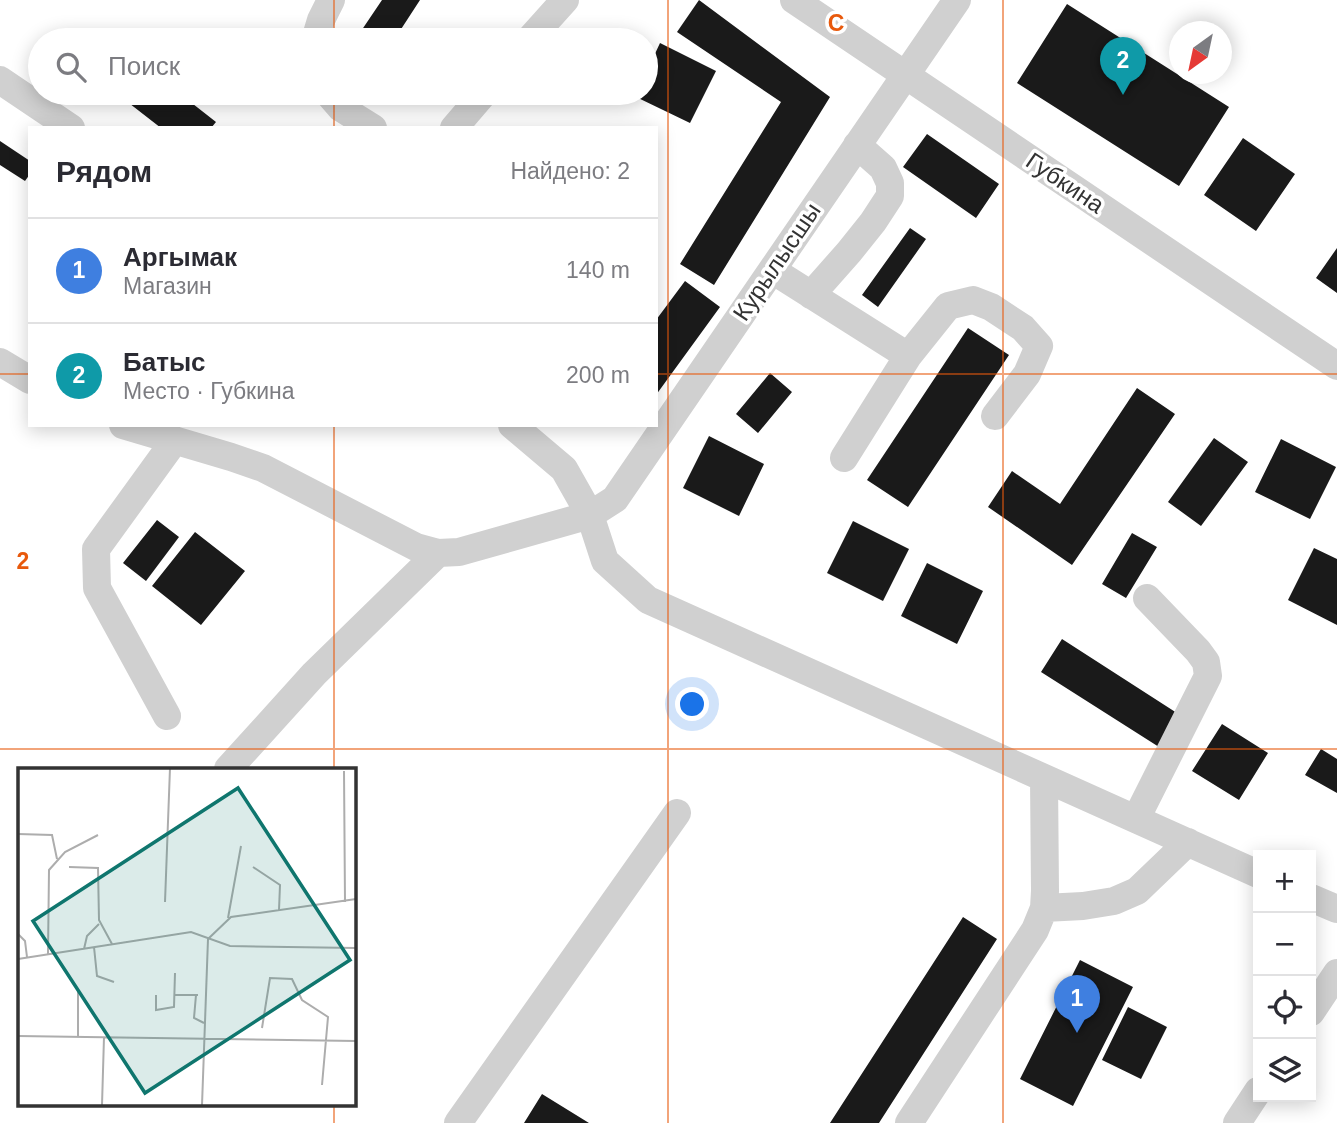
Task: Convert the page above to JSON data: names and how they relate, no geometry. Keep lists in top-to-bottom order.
{
  "streets": {
    "street": ["Губкина", "Курылысшы"]
  },
  "crossings": [
    ["Губкина", "Курылысшы"]
  ],
  "north": "bottom left",
  "page": {
    "search": "Поиск",
    "pins": ["2", "1"],
    "heading": ["Рядом", "Найдено: 2"],
    "list": [
      {
        "mark": "1",
        "name": "Аргымак",
        "note": "Магазин",
        "value": "140 m"
      },
      {
        "mark": "2",
        "name": "Батыс",
        "note": "Место · Губкина",
        "value": "200 m"
      }
    ],
    "map_buttons": ["+", "−"]
  },
  "grid": {
    "columns": ["C"],
    "rows": ["2"]
  }
}
